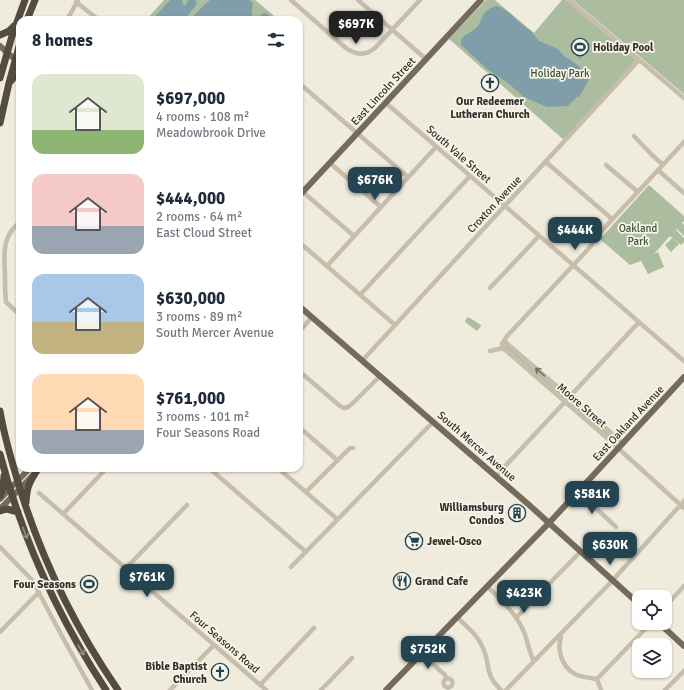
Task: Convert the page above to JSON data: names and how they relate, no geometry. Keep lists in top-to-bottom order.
{
  "streets": {
    "main road": ["East Lincoln Street", "East Oakland Avenue", "South Mercer Avenue"],
    "street": [
      "South Vale Street",
      "Croxton Avenue",
      "Moore Street",
      "Four Seasons Road"
    ]
  },
  "crossings": [
    ["East Lincoln Street", "South Vale Street"],
    ["South Vale Street", "Croxton Avenue"],
    ["Croxton Avenue", "South Mercer Avenue"],
    ["Moore Street", "East Oakland Avenue"],
    ["East Oakland Avenue", "South Mercer Avenue"]
  ],
  "parks": ["Holiday Park", "Oakland Park"],
  "places": {
    "sports": ["Holiday Pool", "Four Seasons"],
    "church": ["Our Redeemer Lutheran Church", "Bible Baptist Church"],
    "building": ["Williamsburg Condos"],
    "supermarket": ["Jewel-Osco"],
    "restaurant": ["Grand Cafe"]
  },
  "page": {
    "price": [
      "$697K",
      "$676K",
      "$444K",
      "$581K",
      "$630K",
      "$761K",
      "$423K",
      "$752K"
    ],
    "heading": "8 homes",
    "list": [
      {
        "name": "$697,000",
        "note": "4 rooms · 108 m² · Meadowbrook Drive"
      },
      {
        "name": "$444,000",
        "note": "2 rooms · 64 m² · East Cloud Street"
      },
      {
        "name": "$630,000",
        "note": "3 rooms · 89 m² · South Mercer Avenue"
      },
      {
        "name": "$761,000",
        "note": "3 rooms · 101 m² · Four Seasons Road"
      }
    ]
  }
}
